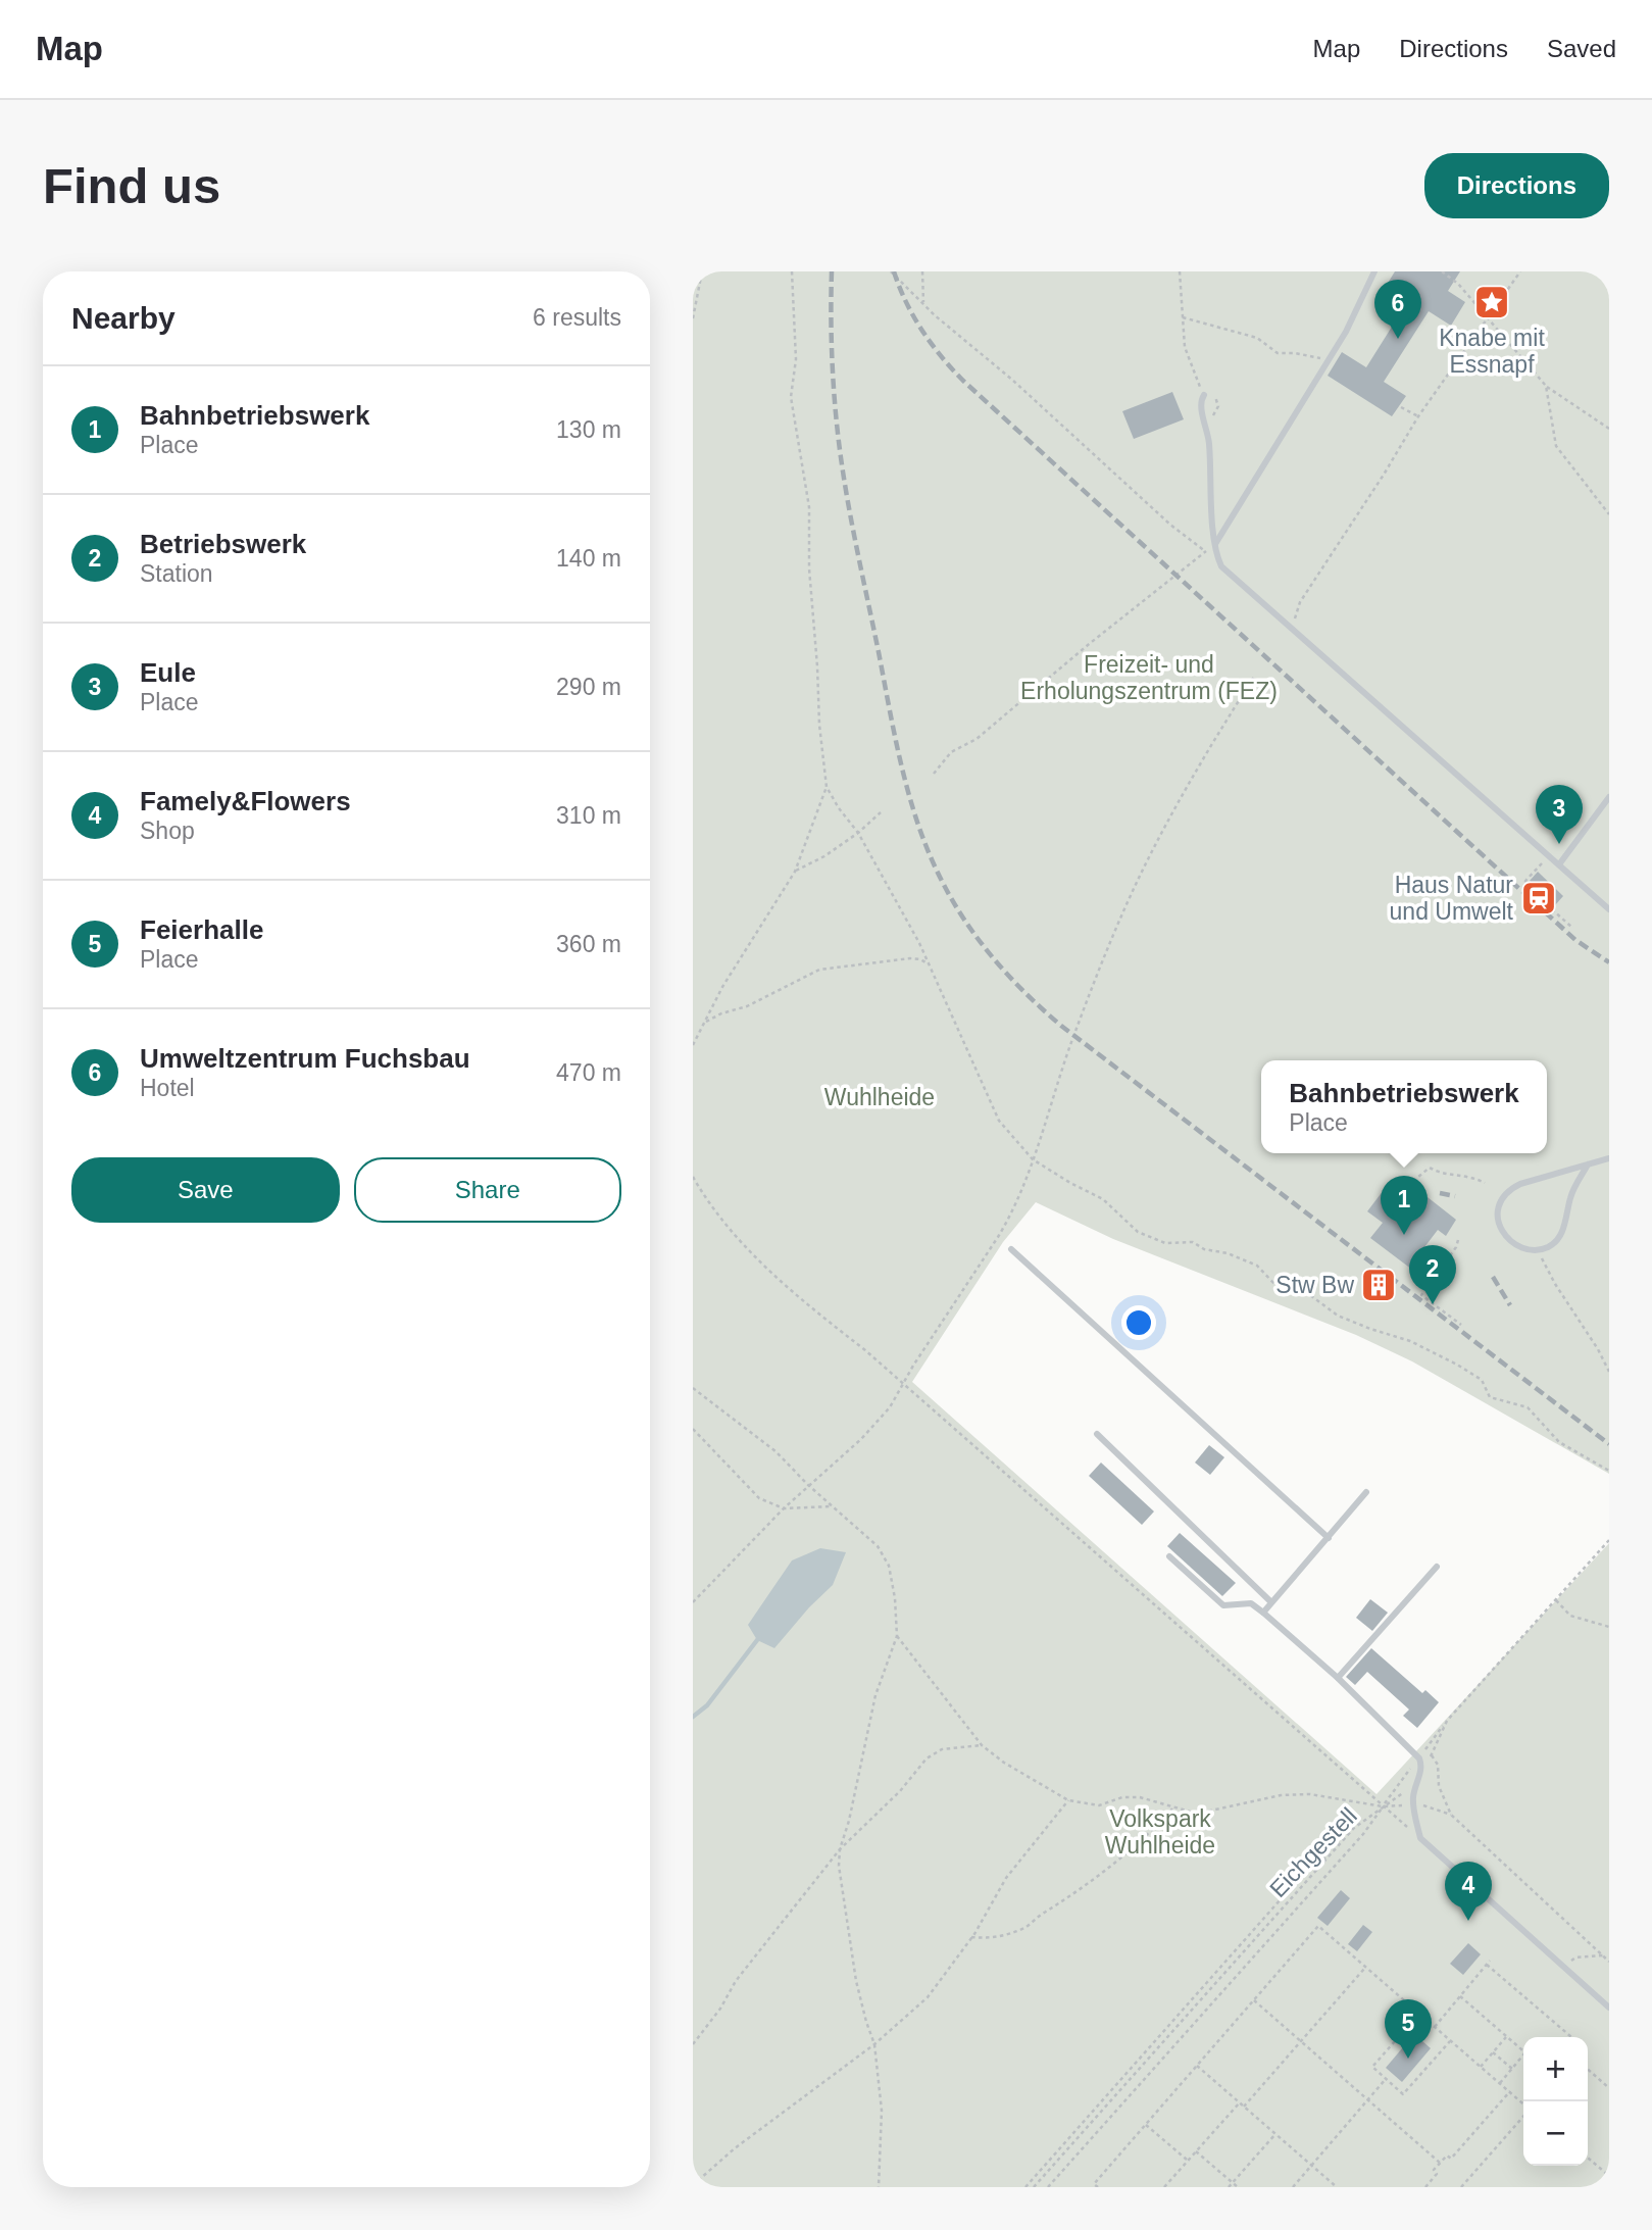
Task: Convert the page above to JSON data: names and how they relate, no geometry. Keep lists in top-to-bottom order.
{
  "streets": {
    "path": ["Eichgestell"]
  },
  "parks": ["Freizeit- und Erholungszentrum (FEZ)", "Wuhlheide", "Volkspark Wuhlheide"],
  "places": {
    "place": ["Knabe mit Essnapf"],
    "station": ["Haus Natur und Umwelt"],
    "building": ["Stw Bw"]
  },
  "page": {
    "header": "Map",
    "nav": ["Map", "Directions", "Saved"],
    "buttons": [
      "Directions",
      ["Save", "Share"]
    ],
    "title": "Find us",
    "heading": ["Nearby", "6 results"],
    "pins": [
      "6",
      "3",
      "1",
      "2",
      "4",
      "5"
    ],
    "list": [
      {
        "mark": "1",
        "name": "Bahnbetriebswerk",
        "note": "Place",
        "value": "130 m"
      },
      {
        "mark": "2",
        "name": "Betriebswerk",
        "note": "Station",
        "value": "140 m"
      },
      {
        "mark": "3",
        "name": "Eule",
        "note": "Place",
        "value": "290 m"
      },
      {
        "mark": "4",
        "name": "Famely&Flowers",
        "note": "Shop",
        "value": "310 m"
      },
      {
        "mark": "5",
        "name": "Feierhalle",
        "note": "Place",
        "value": "360 m"
      },
      {
        "mark": "6",
        "name": "Umweltzentrum Fuchsbau",
        "note": "Hotel",
        "value": "470 m"
      }
    ],
    "popup": ["Bahnbetriebswerk", "Place"],
    "map_buttons": ["+", "−"]
  }
}
